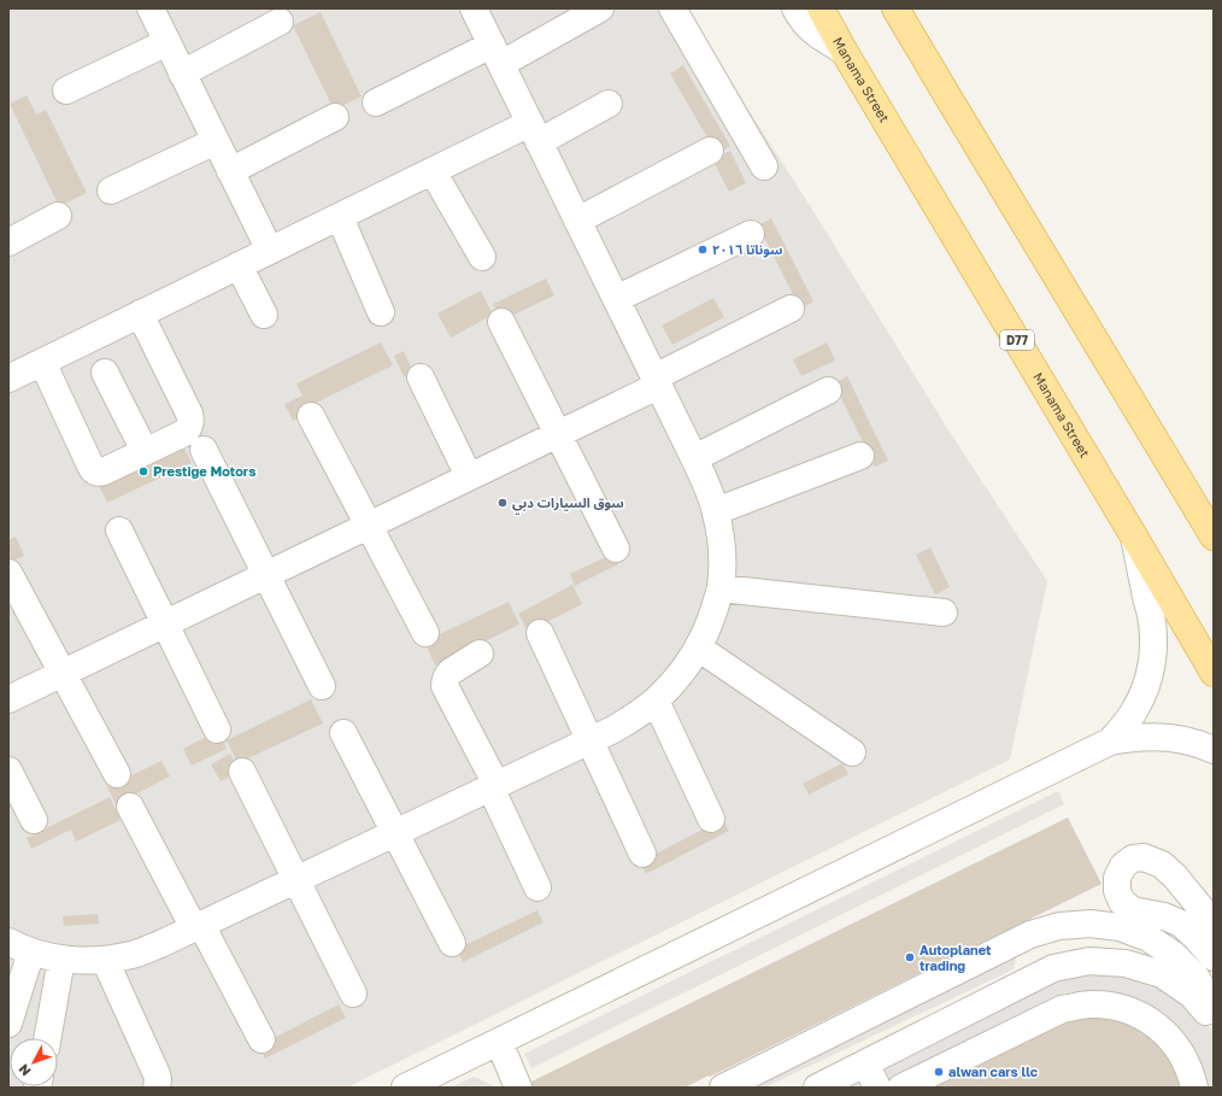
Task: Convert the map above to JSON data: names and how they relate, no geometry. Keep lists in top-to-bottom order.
{
  "streets": {
    "main road": ["Manama Street", "D77"]
  },
  "places": [
    "سوناتا ٢٠١٦",
    "Prestige Motors",
    "سوق السيارات دبي",
    "Autoplanet trading",
    "alwan cars llc"
  ],
  "north": "bottom left"
}
